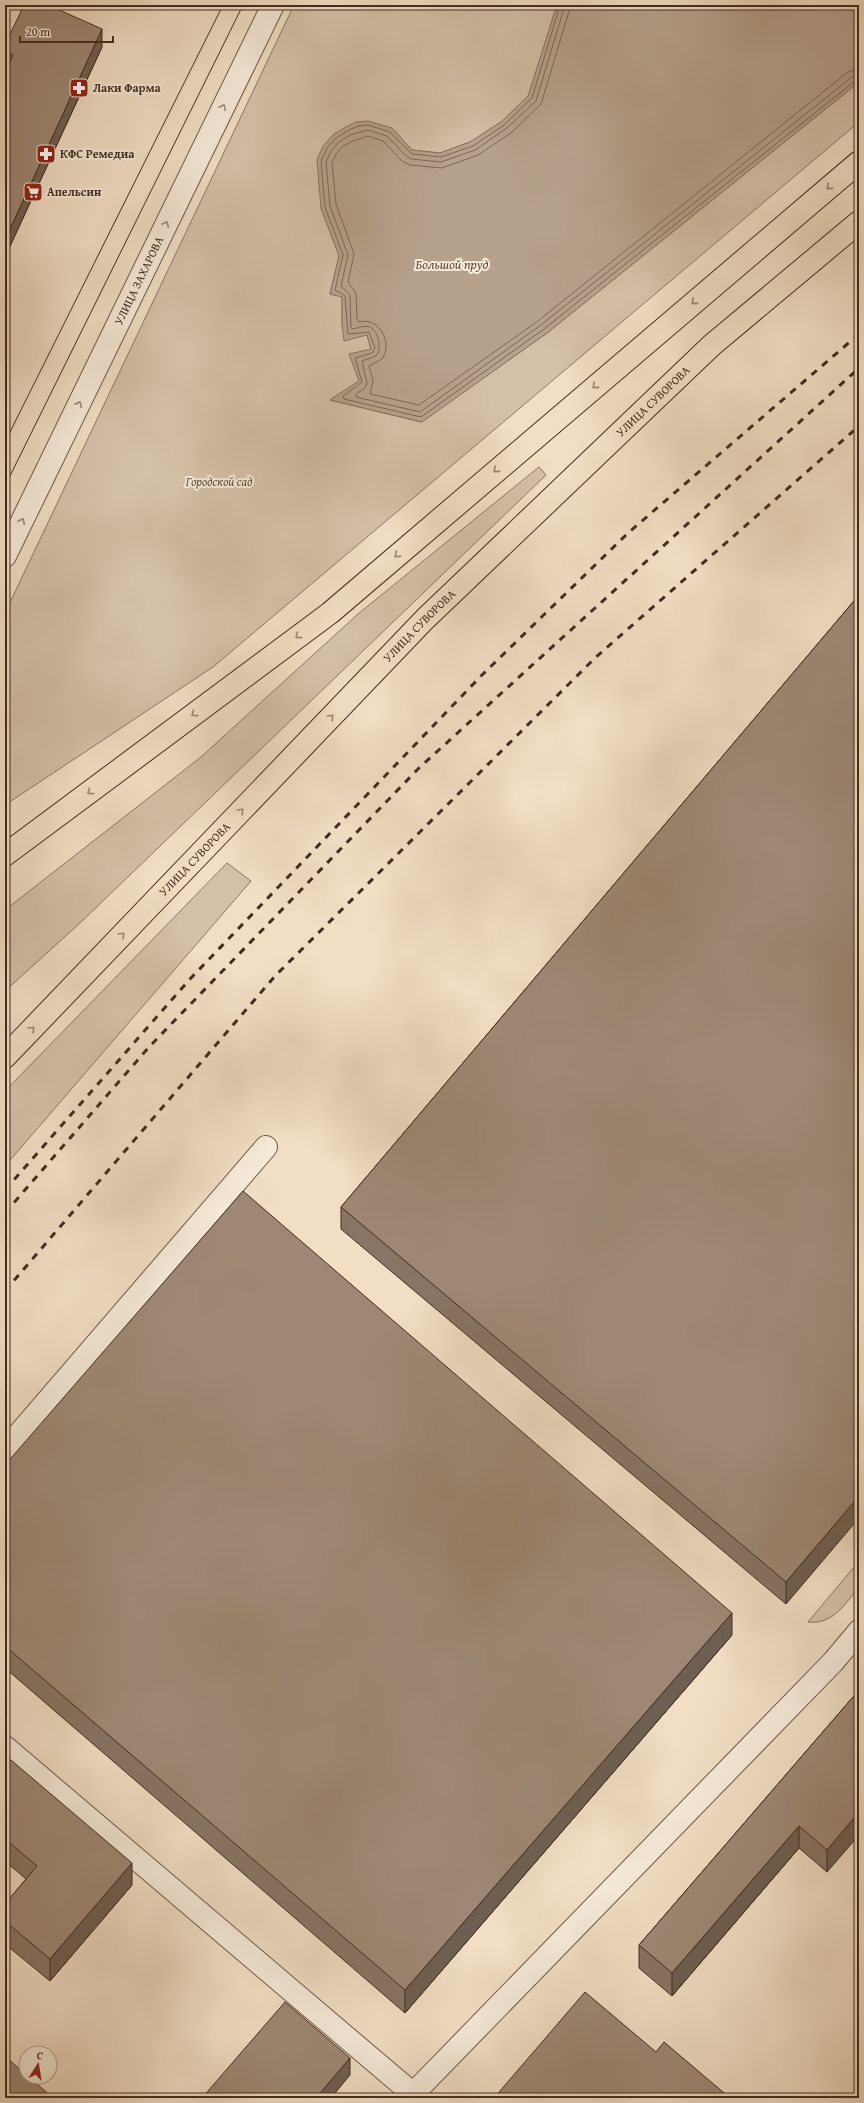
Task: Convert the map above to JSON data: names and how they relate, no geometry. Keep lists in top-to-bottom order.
{
  "streets": {
    "main road": ["УЛИЦА СУВОРОВА"],
    "street": ["УЛИЦА ЗАХАРОВА"]
  },
  "one_way": ["УЛИЦА ЗАХАРОВА"],
  "water": ["Большой пруд"],
  "parks": ["Городской сад"],
  "places": {
    "pharmacy": ["Лаки Фарма", "КФС Ремедиа"],
    "supermarket": ["Апельсин"]
  },
  "scale_bar": "20 m",
  "north": "top"
}
